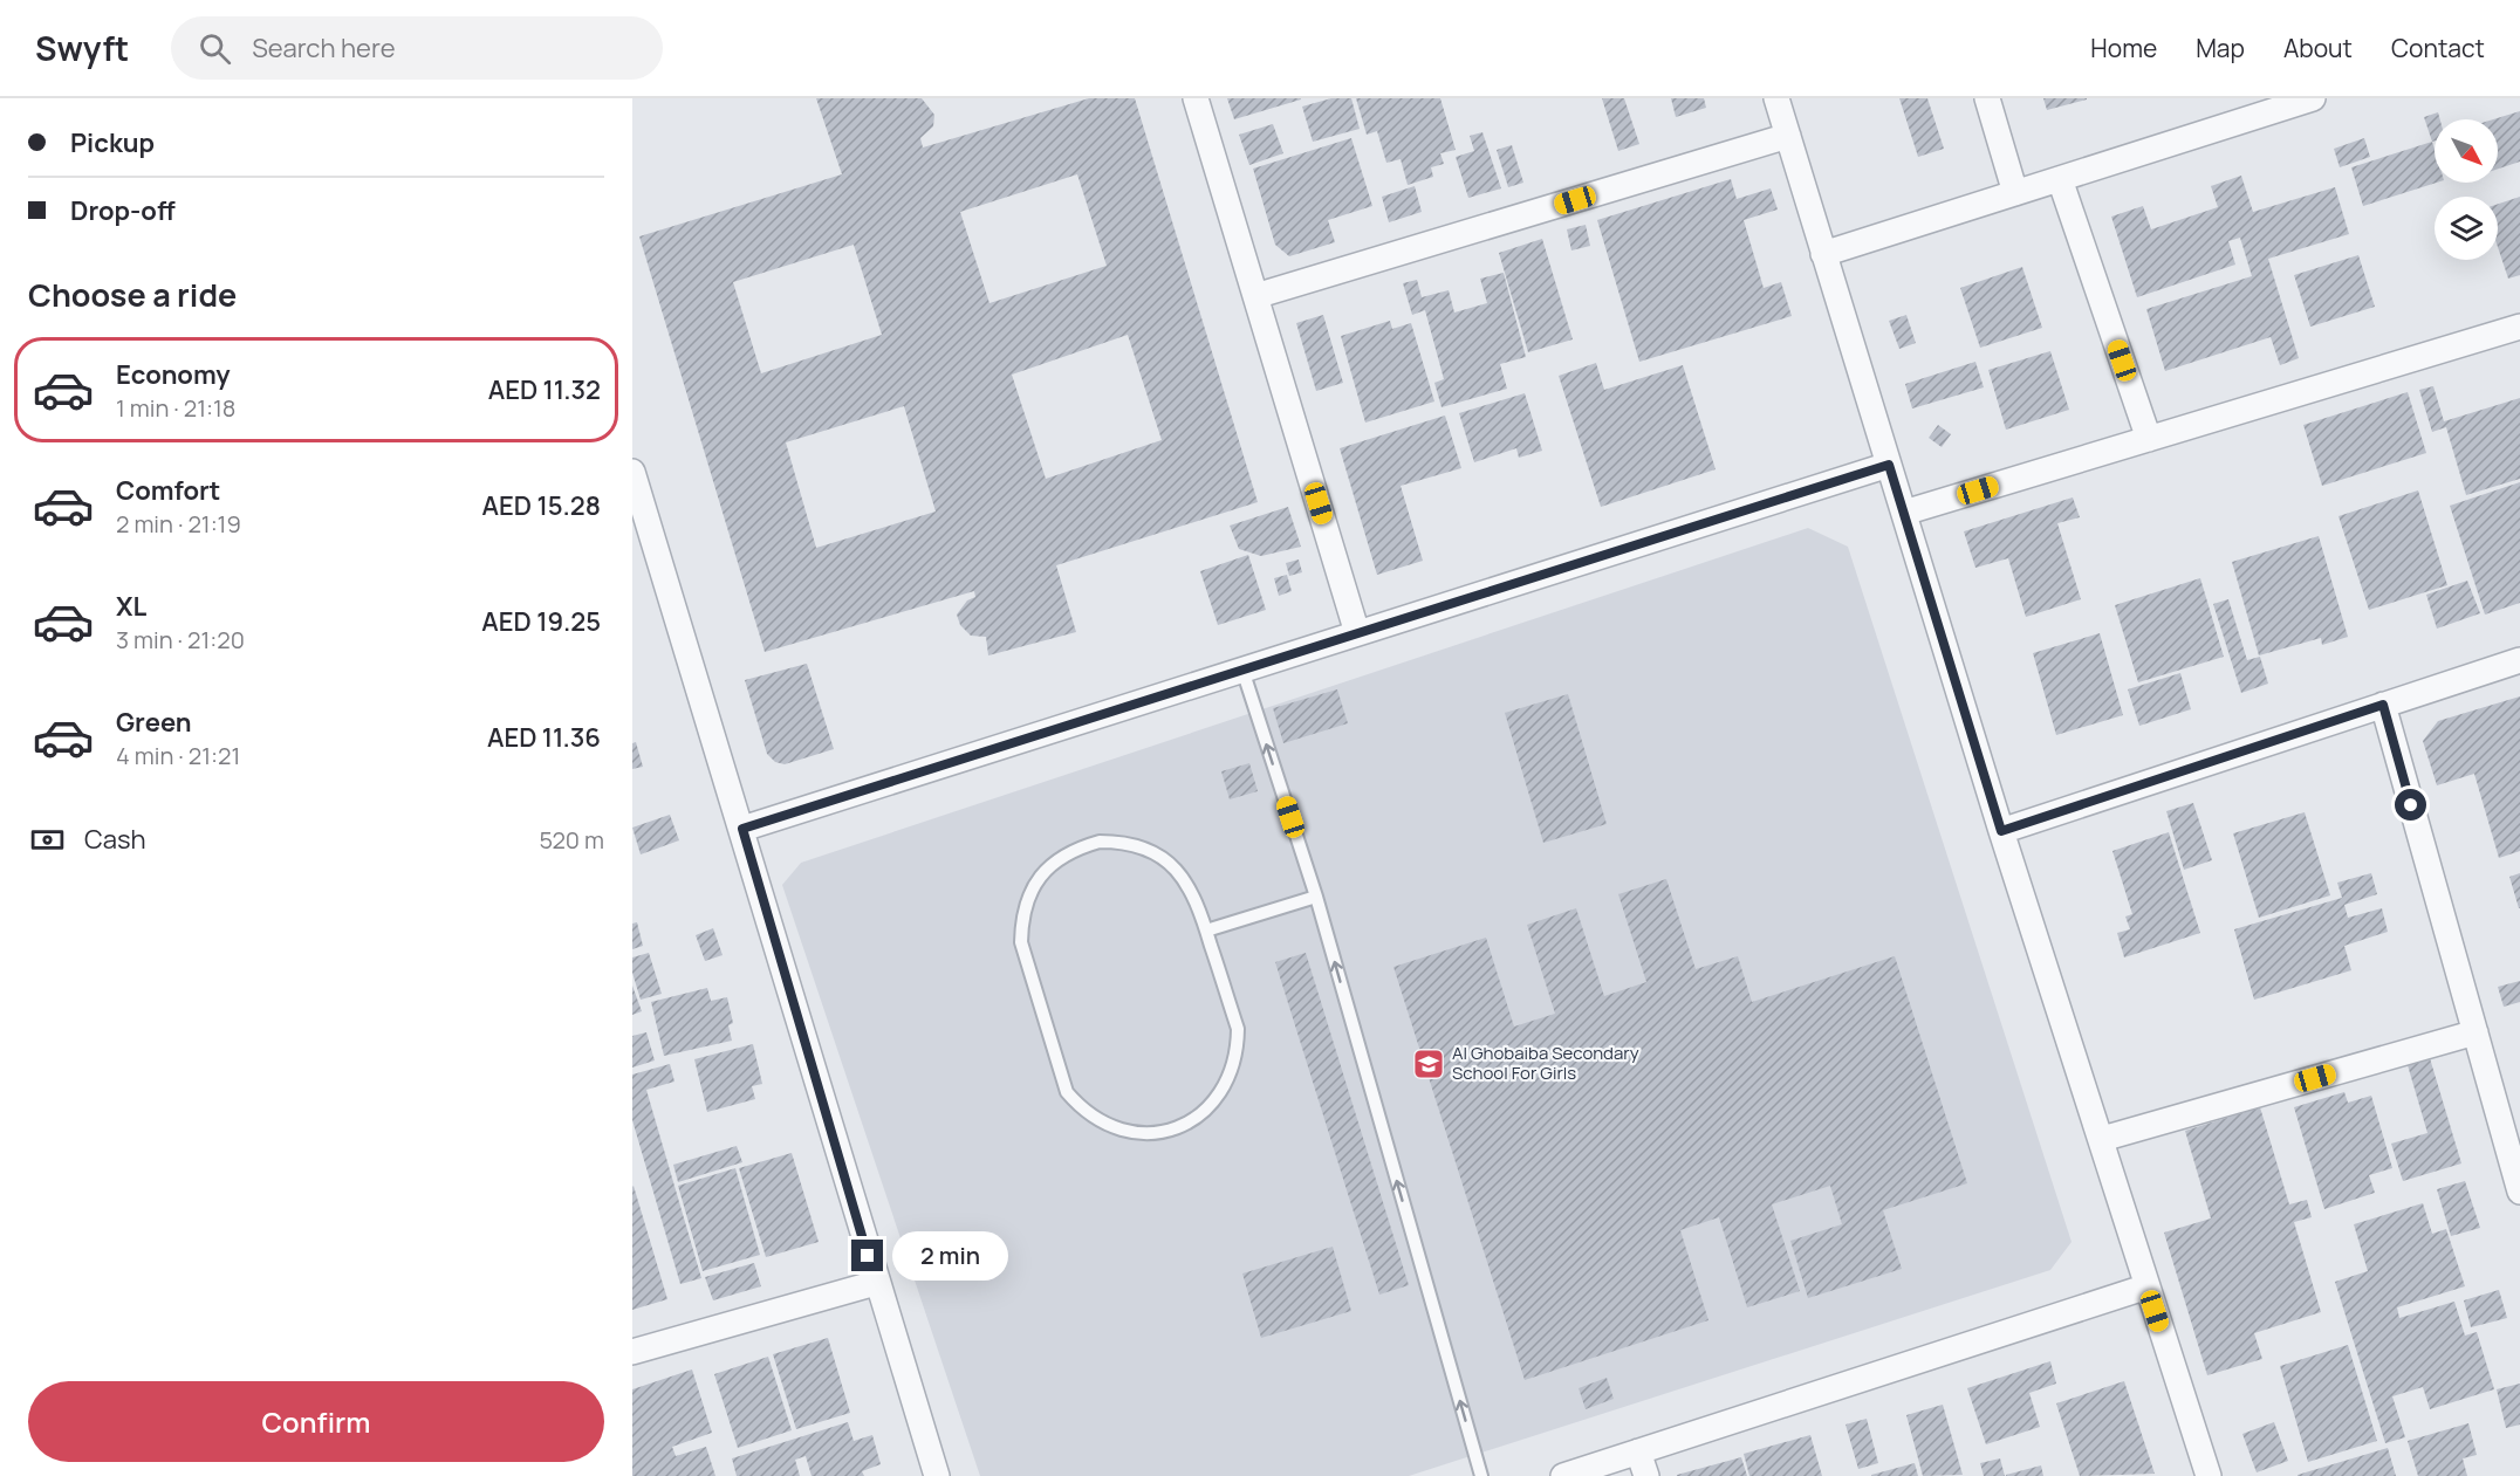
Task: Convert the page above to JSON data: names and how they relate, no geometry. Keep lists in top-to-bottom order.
{
  "places": {
    "school or university": ["Al Ghobaiba Secondary School For Girls"]
  },
  "north": "bottom right",
  "page": {
    "header": "Swyft",
    "search": "Search here",
    "nav": [
      "Home",
      "Map",
      "About",
      "Contact"
    ],
    "banner": ["Pickup", "Drop-off"],
    "heading": "Choose a ride",
    "list": [
      {
        "name": "Economy",
        "note": "1 min · 21:18",
        "value": "AED 11.32"
      },
      {
        "name": "Comfort",
        "note": "2 min · 21:19",
        "value": "AED 15.28"
      },
      {
        "name": "XL",
        "note": "3 min · 21:20",
        "value": "AED 19.25"
      },
      {
        "name": "Green",
        "note": "4 min · 21:21",
        "value": "AED 11.36"
      }
    ],
    "pay": ["Cash", "520 m"],
    "bubble": "2 min",
    "buttons": "Confirm"
  }
}
